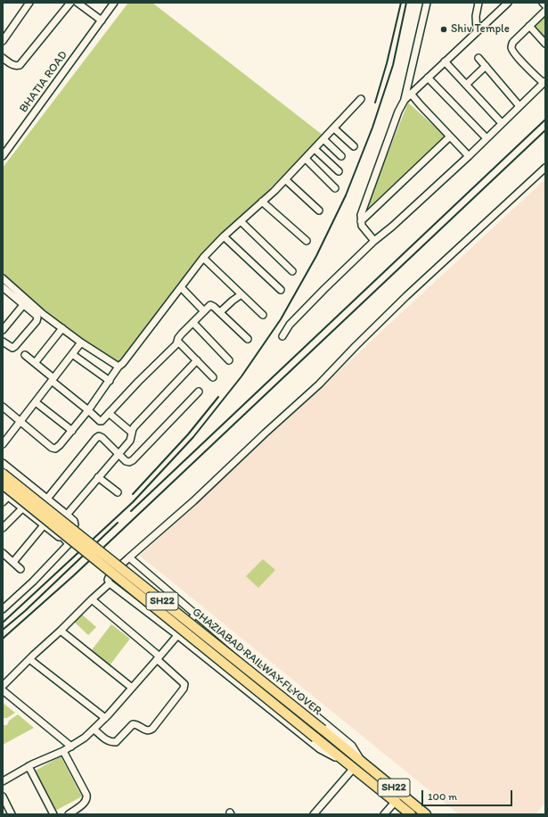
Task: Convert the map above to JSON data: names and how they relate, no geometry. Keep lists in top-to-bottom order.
{
  "streets": {
    "highway": ["SH22", "GHAZIABAD RAILWAY FLYOVER"],
    "street": ["BHATIA ROAD"]
  },
  "crossings": [
    ["SH22", "GHAZIABAD RAILWAY FLYOVER"]
  ],
  "places": ["Shiv Temple"],
  "scale_bar": "100 m"
}
